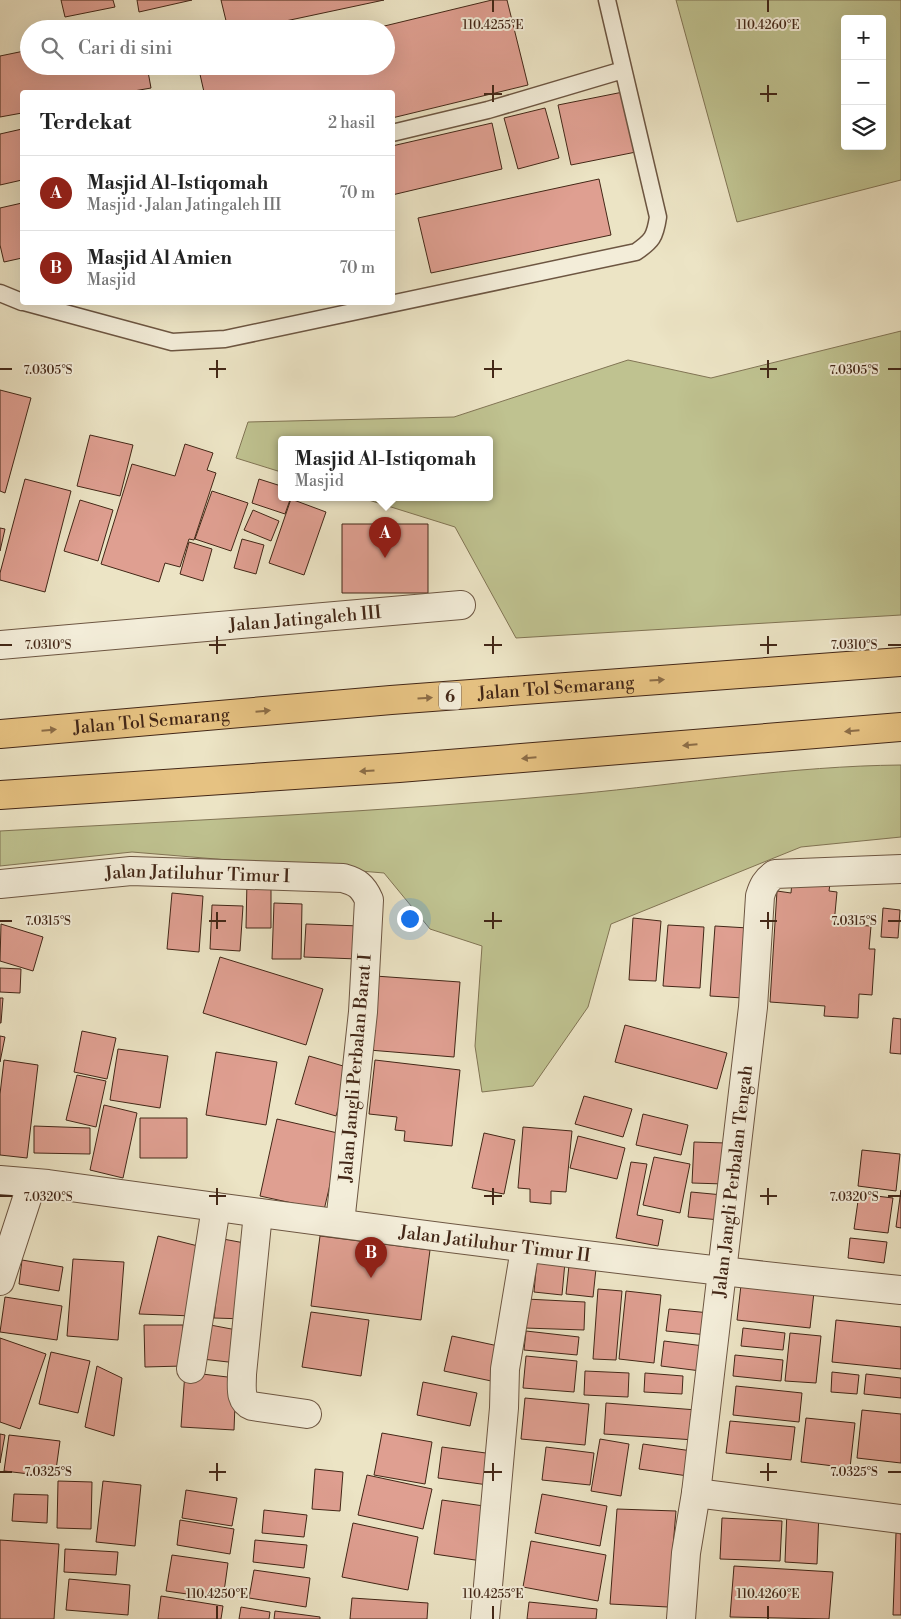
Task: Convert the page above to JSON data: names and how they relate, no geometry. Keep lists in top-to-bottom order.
{
  "streets": {
    "highway": ["Jalan Tol Semarang", "6"],
    "street": [
      "Jalan Jatingaleh III",
      "Jalan Jatiluhur Timur I",
      "Jalan Jangli Perbalan Barat I",
      "Jalan Jangli Perbalan Tengah",
      "Jalan Jatiluhur Timur II"
    ]
  },
  "crossings": [
    ["Jalan Jatiluhur Timur I", "Jalan Jangli Perbalan Barat I"],
    ["Jalan Jangli Perbalan Barat I", "Jalan Jatiluhur Timur II"],
    ["Jalan Jangli Perbalan Tengah", "Jalan Jatiluhur Timur II"]
  ],
  "page": {
    "map_buttons": ["+", "−"],
    "search": "Cari di sini",
    "heading": ["Terdekat", "2 hasil"],
    "list": [
      {
        "mark": "A",
        "name": "Masjid Al-Istiqomah",
        "note": "Masjid · Jalan Jatingaleh III",
        "value": "70 m"
      },
      {
        "mark": "B",
        "name": "Masjid Al Amien",
        "note": "Masjid",
        "value": "70 m"
      }
    ],
    "popup": ["Masjid Al-Istiqomah", "Masjid"],
    "pins": ["A", "B"]
  },
  "coordinates": [
    "110.4255°E",
    "110.4260°E",
    "7.0305°S",
    "7.0310°S",
    "7.0315°S",
    "7.0320°S",
    "7.0325°S",
    "110.4250°E"
  ]
}
